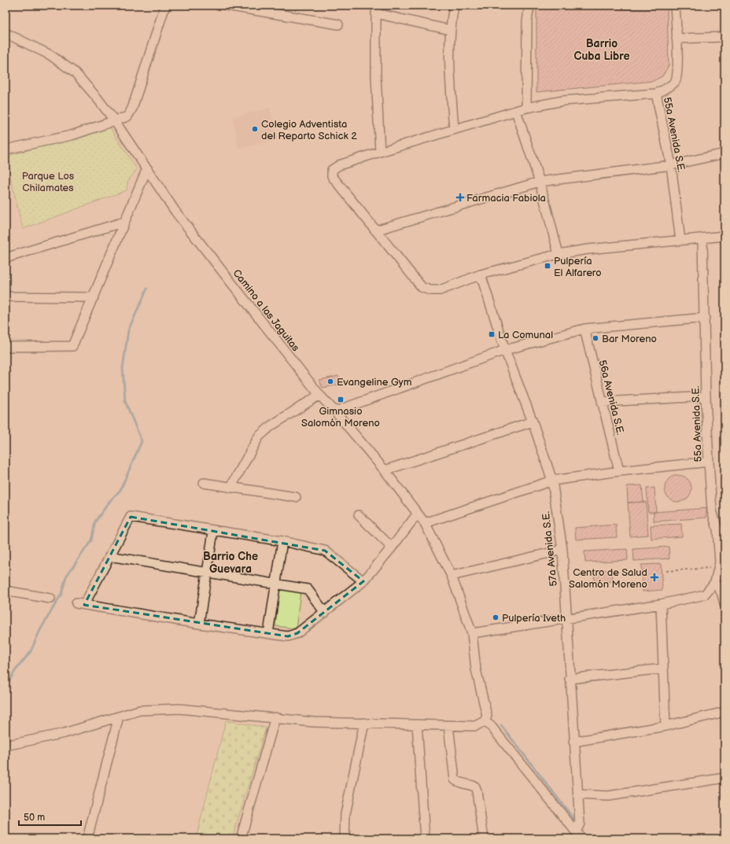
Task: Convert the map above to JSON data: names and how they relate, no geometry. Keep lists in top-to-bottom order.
{
  "streets": {
    "street": [
      "55a Avenida S.E.",
      "Camino a las Jaguitas",
      "56a Avenida S.E.",
      "57a Avenida S.E."
    ]
  },
  "districts": ["Barrio Cuba Libre", "Barrio Che Guevara"],
  "parks": ["Parque Los Chilamates"],
  "places": {
    "other": [
      "Colegio Adventista del Reparto Schick 2",
      "Bar Moreno",
      "Evangeline Gym",
      "Pulpería Iveth"
    ],
    "health": ["Farmacia Fabiola", "Centro de Salud Salomón Moreno"],
    "transit": ["Pulpería El Alfarero", "La Comunal", "Gimnasio Salomón Moreno"]
  },
  "scale_bar": "50 m"
}
